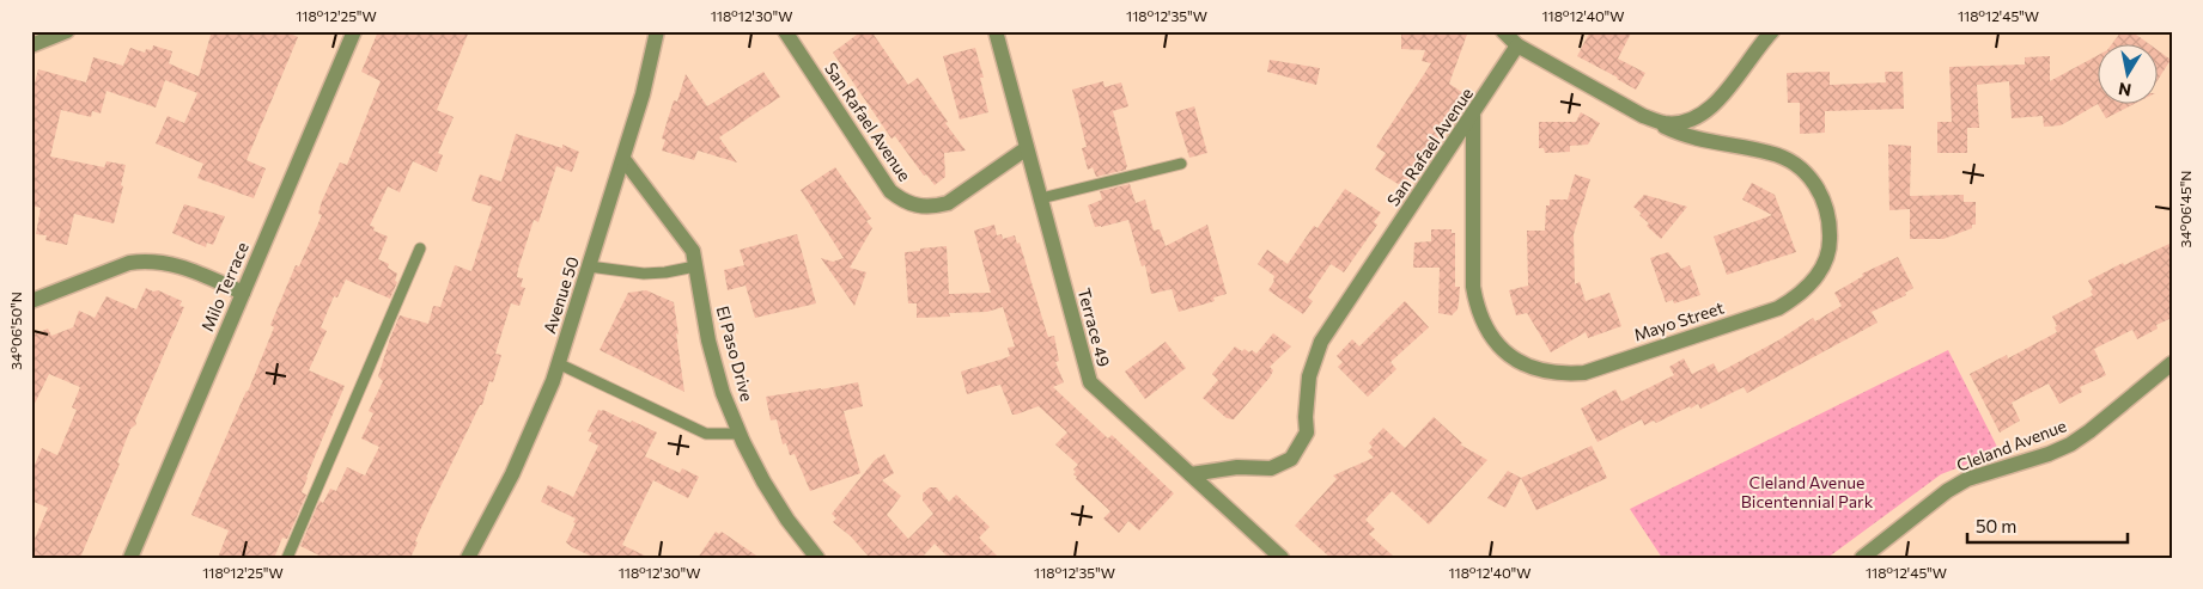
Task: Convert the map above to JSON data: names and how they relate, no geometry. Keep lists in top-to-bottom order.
{
  "streets": {
    "street": [
      "San Rafael Avenue",
      "Milo Terrace",
      "Avenue 50",
      "Mayo Street",
      "Terrace 49",
      "El Paso Drive",
      "Cleland Avenue"
    ]
  },
  "crossings": [
    ["San Rafael Avenue", "Mayo Street"],
    ["San Rafael Avenue", "Terrace 49"],
    ["Avenue 50", "El Paso Drive"]
  ],
  "parks": ["Cleland Avenue Bicentennial Park"],
  "scale_bar": "50 m",
  "north": "bottom",
  "coordinates": [
    "118°12'25\"W",
    "118°12'30\"W",
    "118°12'35\"W",
    "118°12'40\"W",
    "118°12'45\"W",
    "34°06'45\"N",
    "34°06'50\"N"
  ]
}
